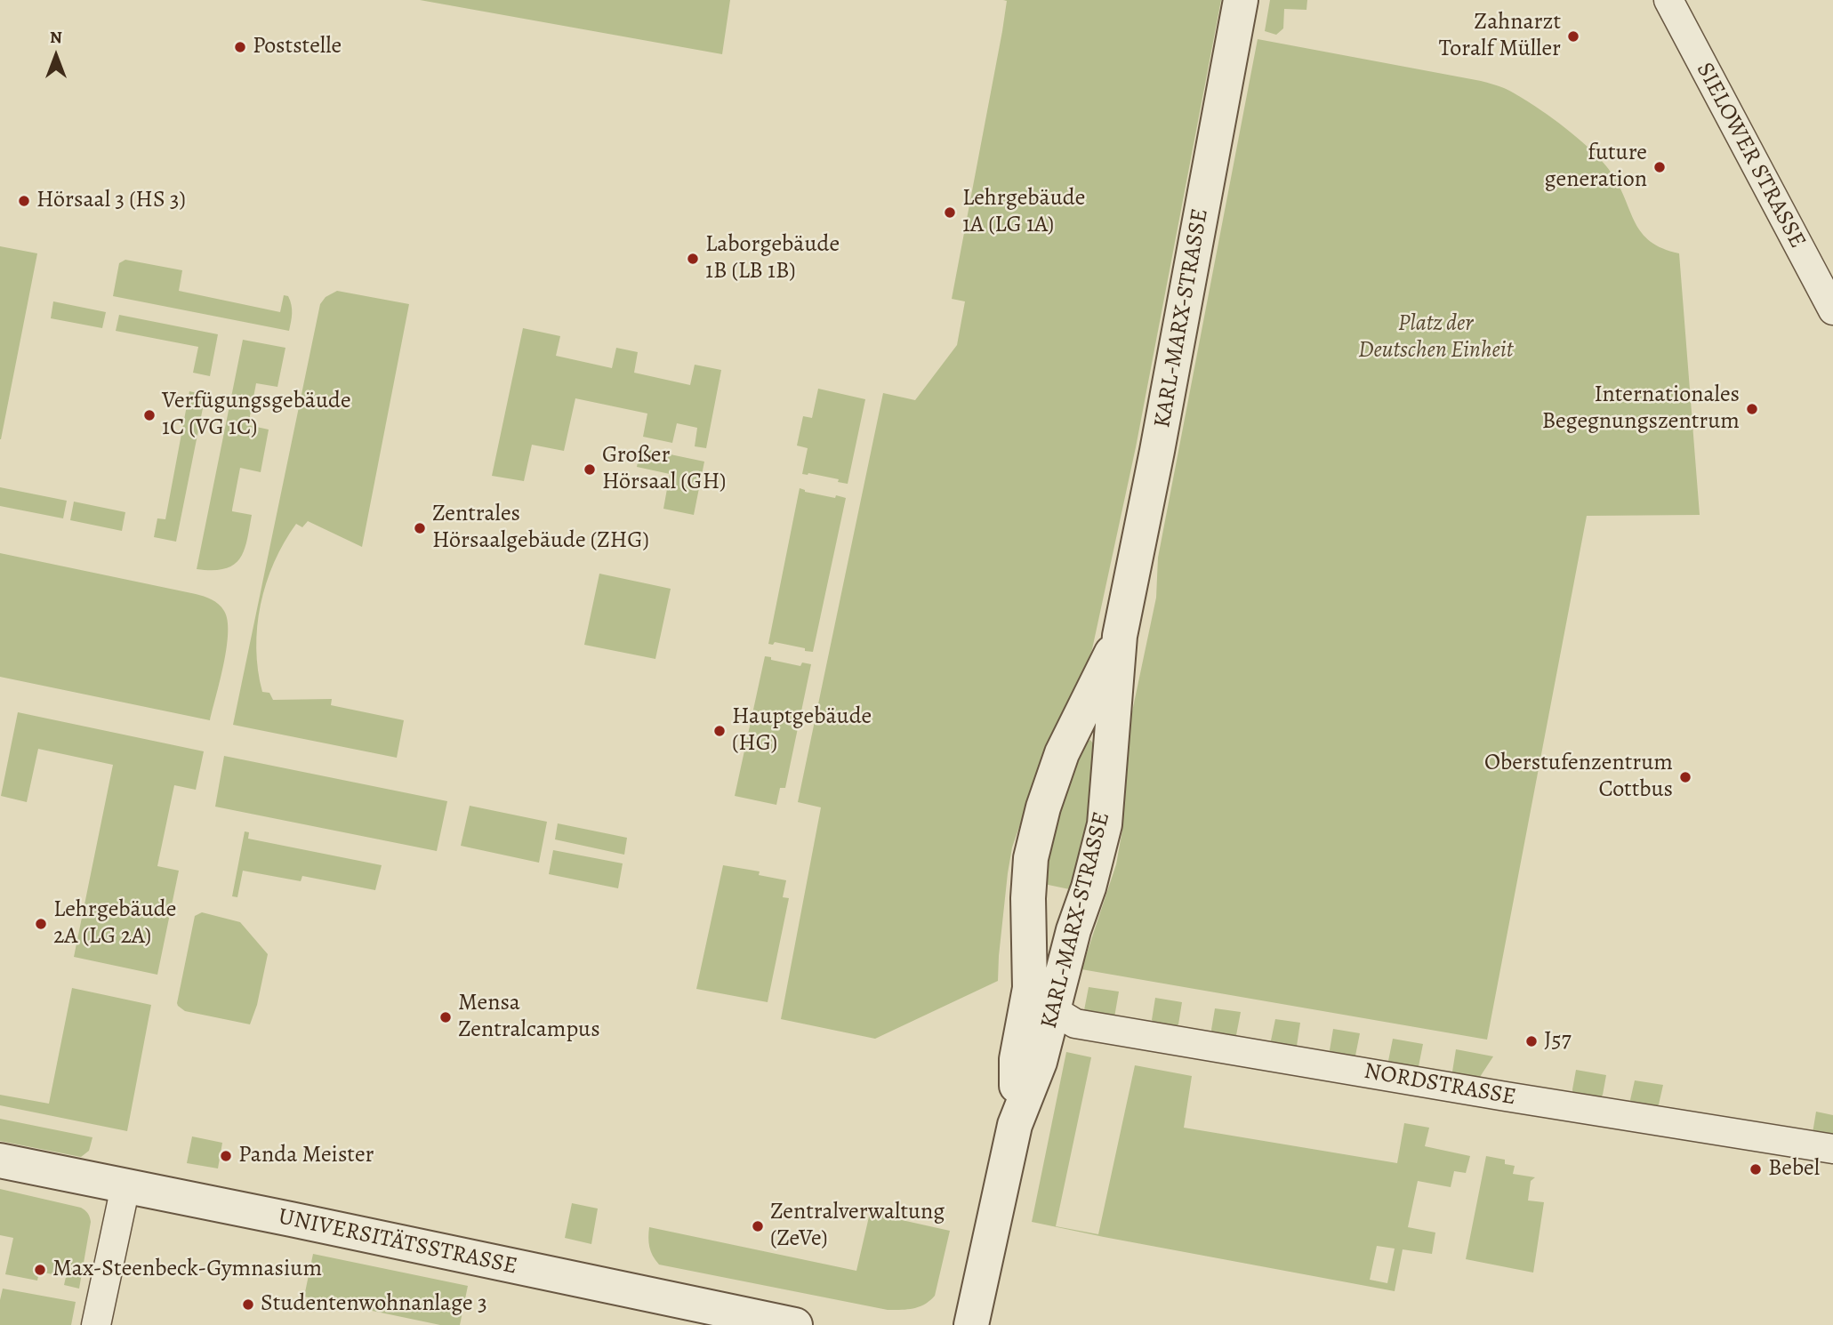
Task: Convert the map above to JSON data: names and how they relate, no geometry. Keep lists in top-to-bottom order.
{
  "streets": {
    "street": [
      "SIELOWER STRASSE",
      "KARL-MARX-STRASSE",
      "NORDSTRASSE",
      "UNIVERSITÄTSSTRASSE"
    ]
  },
  "crossings": [
    ["KARL-MARX-STRASSE", "NORDSTRASSE"]
  ],
  "parks": ["Platz der Deutschen Einheit"],
  "places": [
    "Zahnarzt Toralf Müller",
    "Poststelle",
    "future generation",
    "Hörsaal 3 (HS 3)",
    "Lehrgebäude 1A (LG 1A)",
    "Laborgebäude 1B (LB 1B)",
    "Internationales Begegnungszentrum",
    "Verfügungsgebäude 1C (VG 1C)",
    "Großer Hörsaal (GH)",
    "Zentrales Hörsaalgebäude (ZHG)",
    "Hauptgebäude (HG)",
    "Oberstufenzentrum Cottbus",
    "Lehrgebäude 2A (LG 2A)",
    "Mensa Zentralcampus",
    "J57",
    "Panda Meister",
    "Bebel",
    "Zentralverwaltung (ZeVe)",
    "Max-Steenbeck-Gymnasium",
    "Studentenwohnanlage 3"
  ],
  "north": "top"
}
